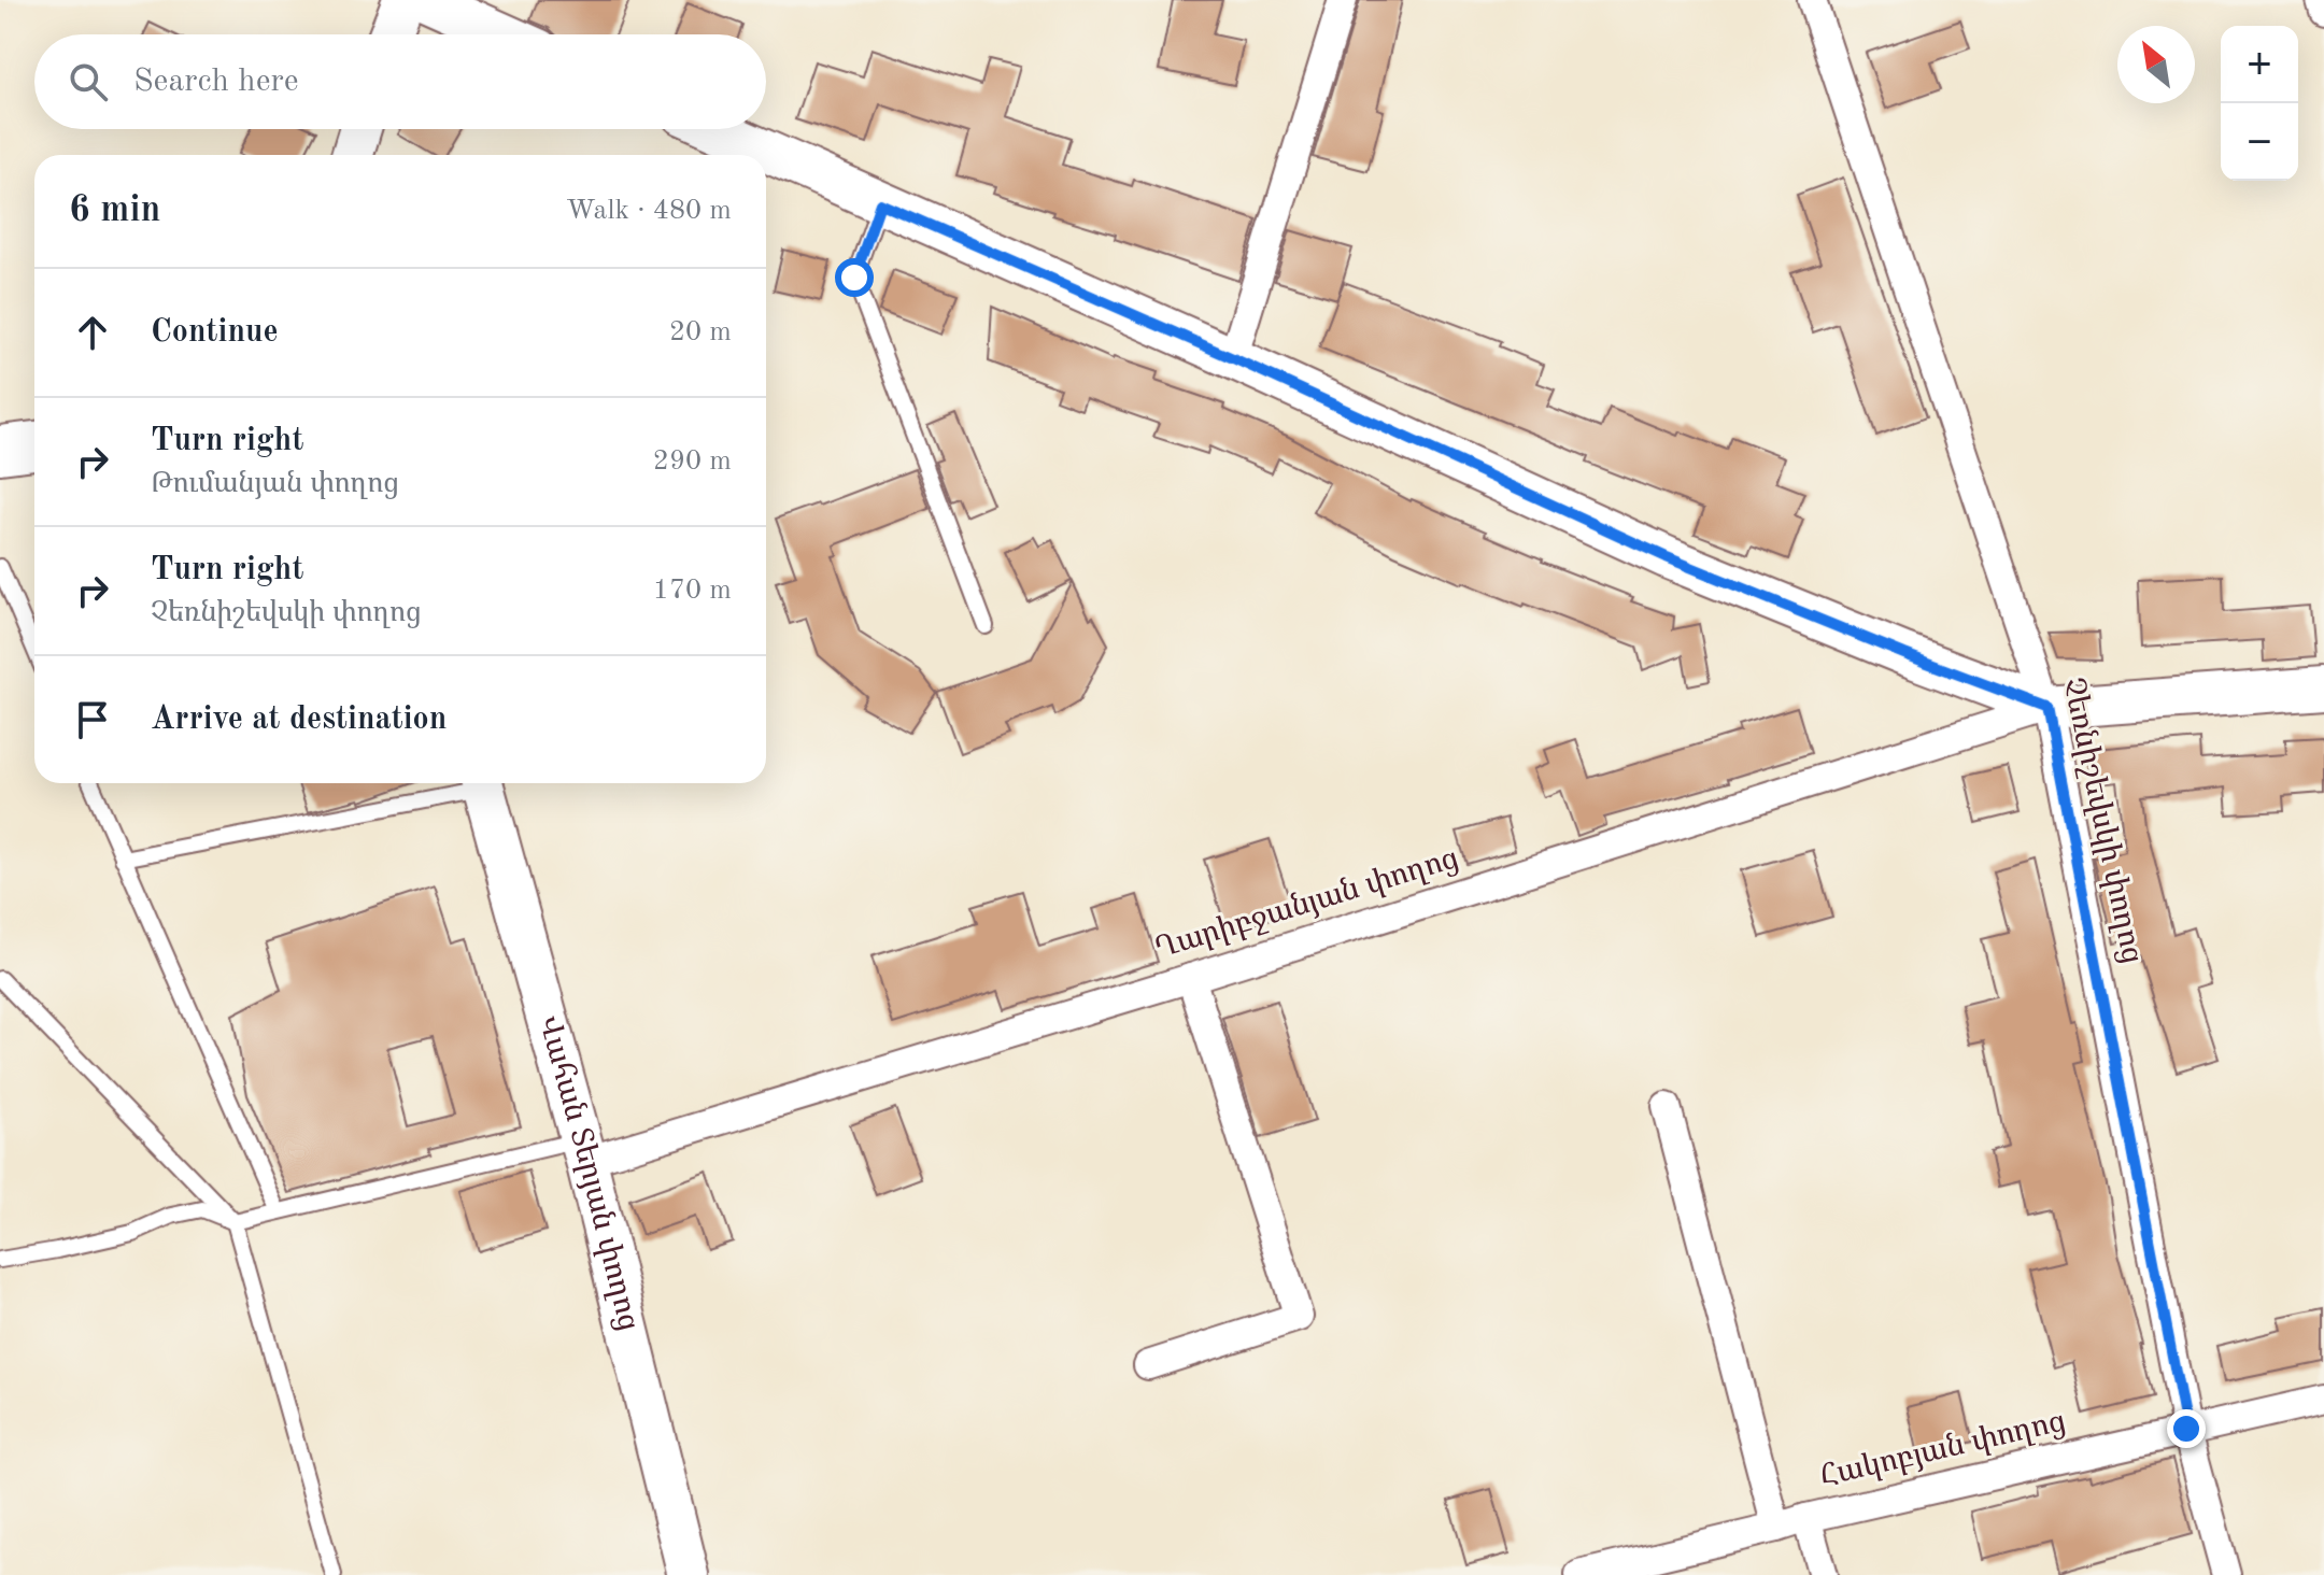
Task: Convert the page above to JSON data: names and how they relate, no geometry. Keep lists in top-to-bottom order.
{
  "streets": {
    "main road": ["Վահան Տերյան փողոց"],
    "street": ["Չեռնիշեվսկի փողոց", "Ղարիբջանյան փողոց", "Հակոբյան փողոց"]
  },
  "crossings": [
    ["Չեռնիշեվսկի փողոց", "Ղարիբջանյան փողոց"],
    ["Չեռնիշեվսկի փողոց", "Հակոբյան փողոց"],
    ["Ղարիբջանյան փողոց", "Վահան Տերյան փողոց"]
  ],
  "north": "top left",
  "page": {
    "map_buttons": ["+", "−"],
    "search": "Search here",
    "heading": ["6 min", "Walk · 480 m"],
    "list": [
      ["Continue", "20 m"],
      ["Turn right", "Թումանյան փողոց", "290 m"],
      ["Turn right", "Չեռնիշեվսկի փողոց", "170 m"],
      "Arrive at destination"
    ]
  }
}
